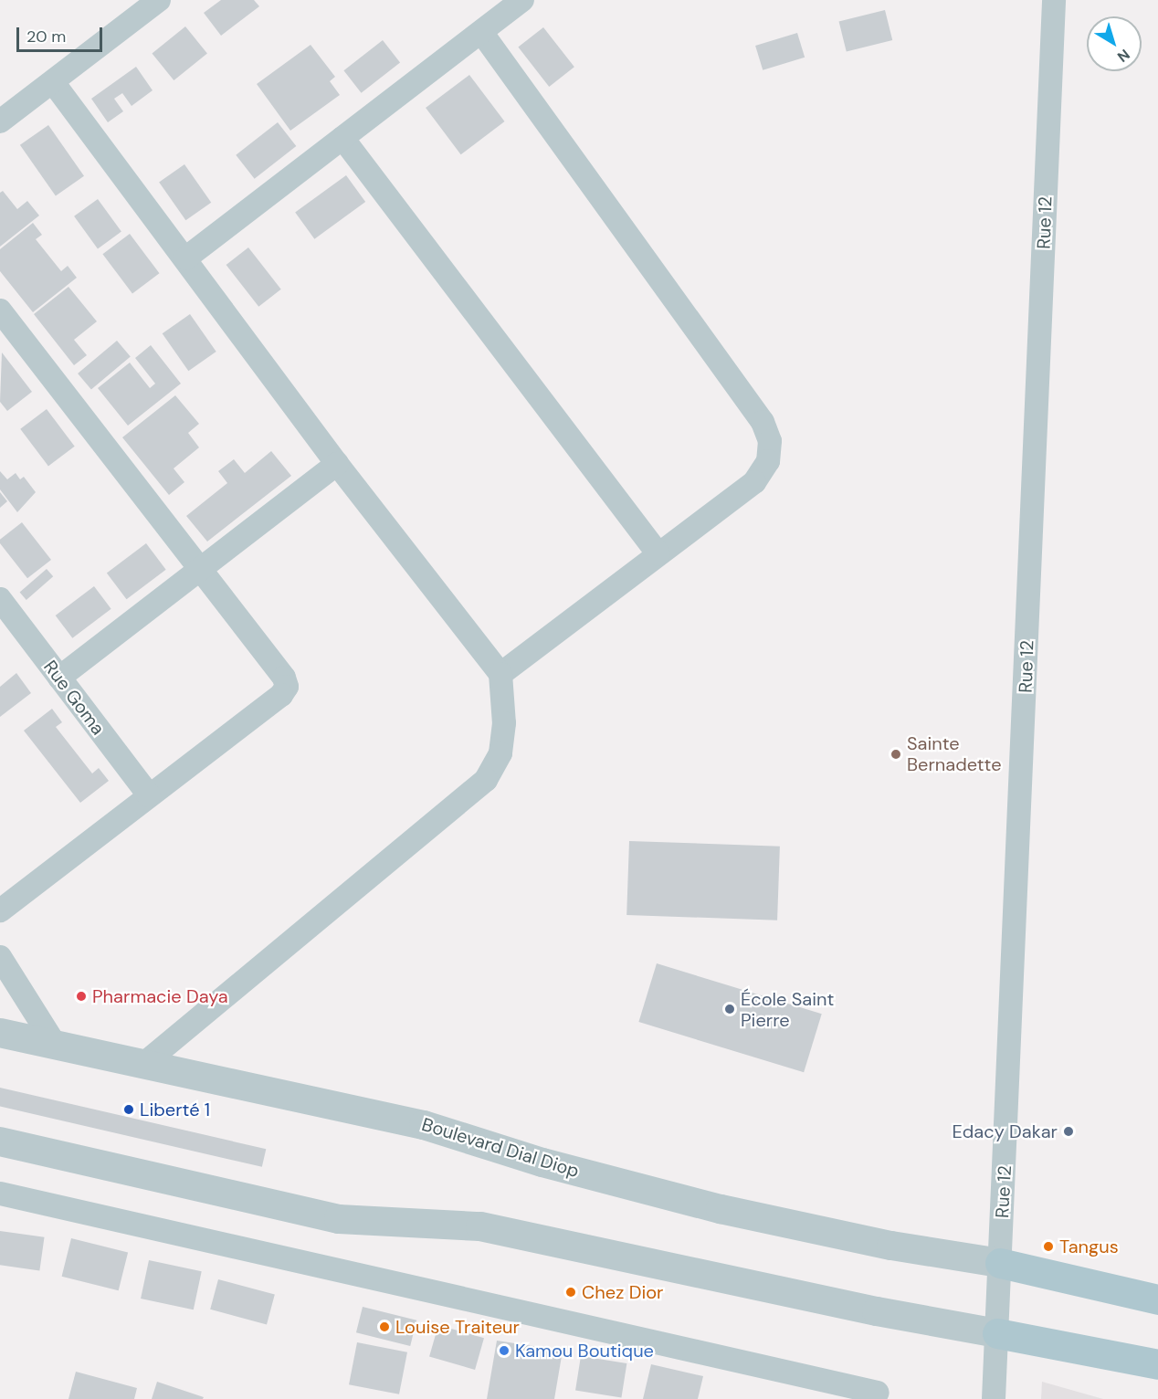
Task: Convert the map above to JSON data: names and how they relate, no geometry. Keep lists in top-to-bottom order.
{
  "streets": {
    "street": ["Rue 12", "Rue Goma", "Boulevard Dial Diop"]
  },
  "crossings": [
    ["Rue 12", "Boulevard Dial Diop"]
  ],
  "places": [
    "Sainte Bernadette",
    "Pharmacie Daya",
    "École Saint Pierre",
    "Liberté 1",
    "Edacy Dakar",
    "Tangus",
    "Chez Dior",
    "Louise Traiteur",
    "Kamou Boutique"
  ],
  "scale_bar": "20 m",
  "north": "bottom right"
}
